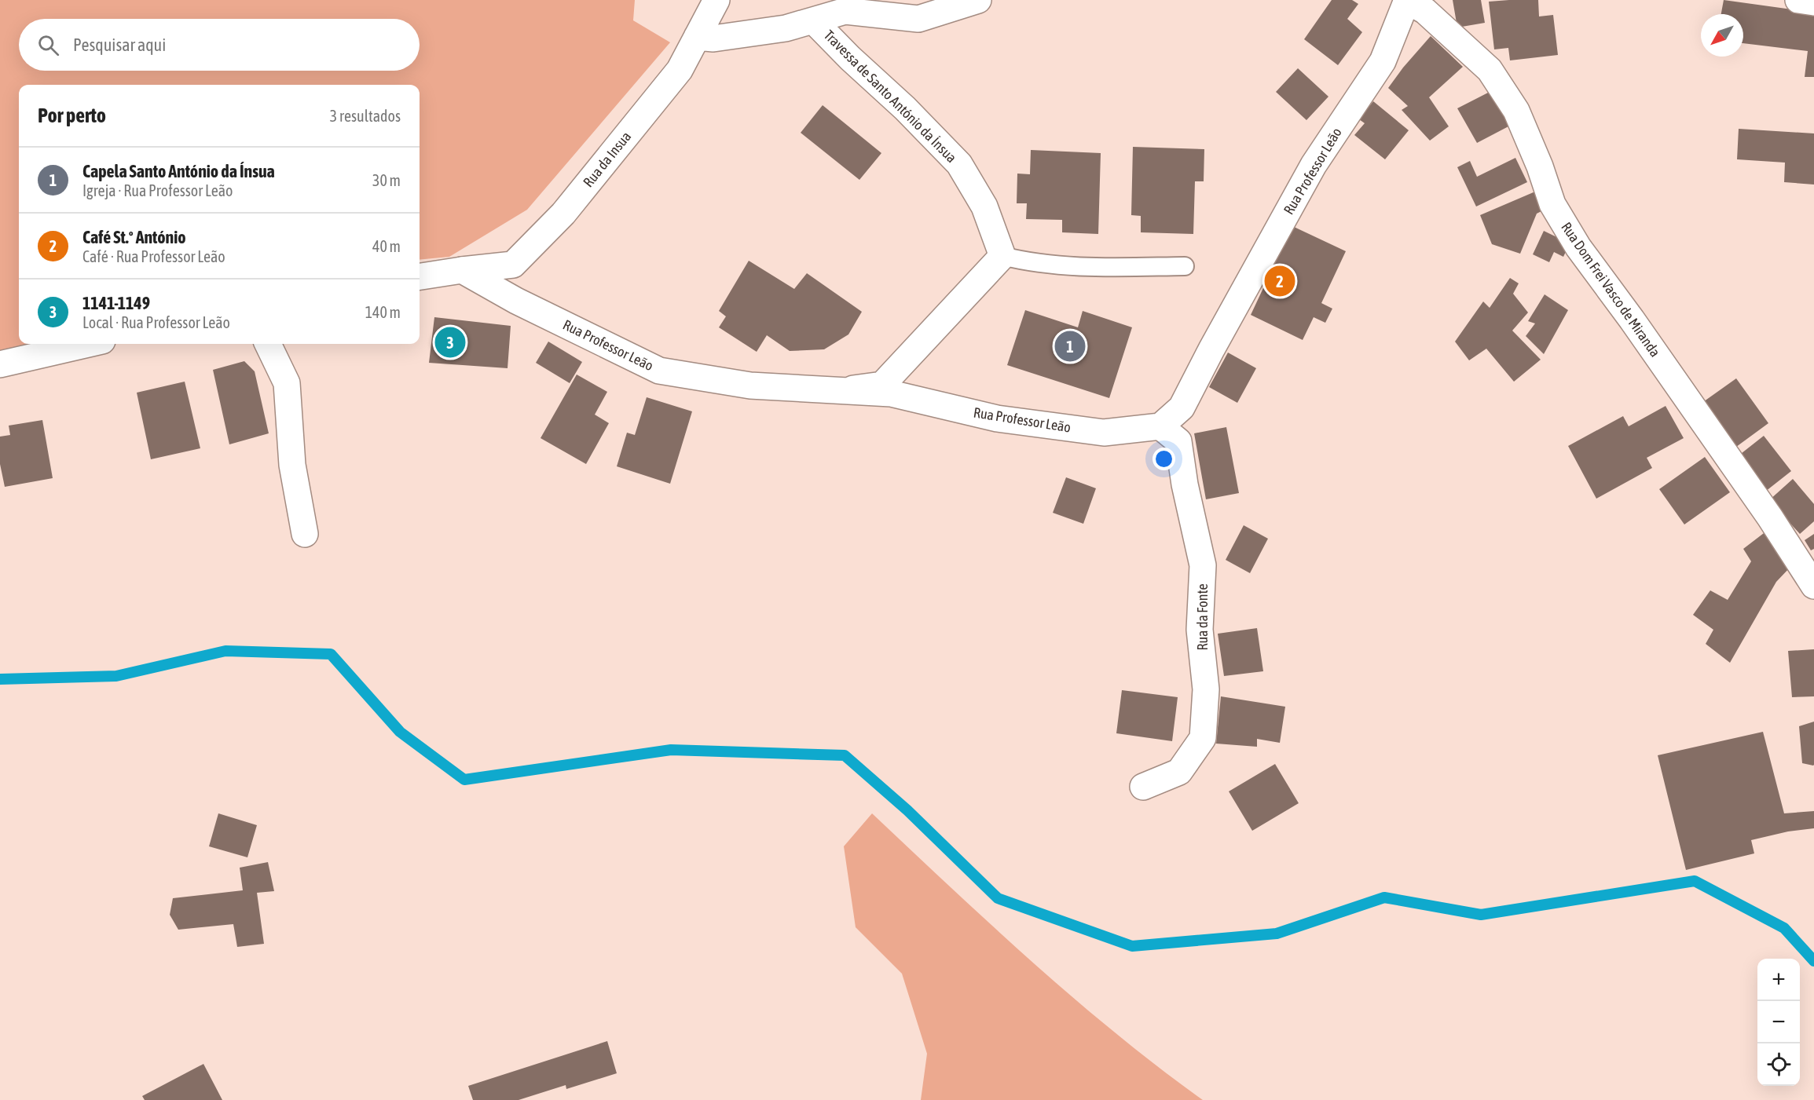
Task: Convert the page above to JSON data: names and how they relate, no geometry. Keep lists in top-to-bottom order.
{
  "streets": {
    "street": [
      "Travessa de Santo António da Ínsua",
      "Rua da Insua",
      "Rua Professor Leão",
      "Rua Dom Frei Vasco de Miranda",
      "Rua da Fonte"
    ]
  },
  "crossings": [
    ["Rua da Insua", "Rua Professor Leão"],
    ["Rua Professor Leão", "Rua Dom Frei Vasco de Miranda"],
    ["Rua Professor Leão", "Rua da Fonte"]
  ],
  "north": "bottom left",
  "page": {
    "search": "Pesquisar aqui",
    "heading": ["Por perto", "3 resultados"],
    "list": [
      {
        "mark": "1",
        "name": "Capela Santo António da Ínsua",
        "note": "Igreja · Rua Professor Leão",
        "value": "30 m"
      },
      {
        "mark": "2",
        "name": "Café St.º António",
        "note": "Café · Rua Professor Leão",
        "value": "40 m"
      },
      {
        "mark": "3",
        "name": "1141-1149",
        "note": "Local · Rua Professor Leão",
        "value": "140 m"
      }
    ],
    "pins": ["2", "3", "1"],
    "map_buttons": ["+", "−"]
  }
}
